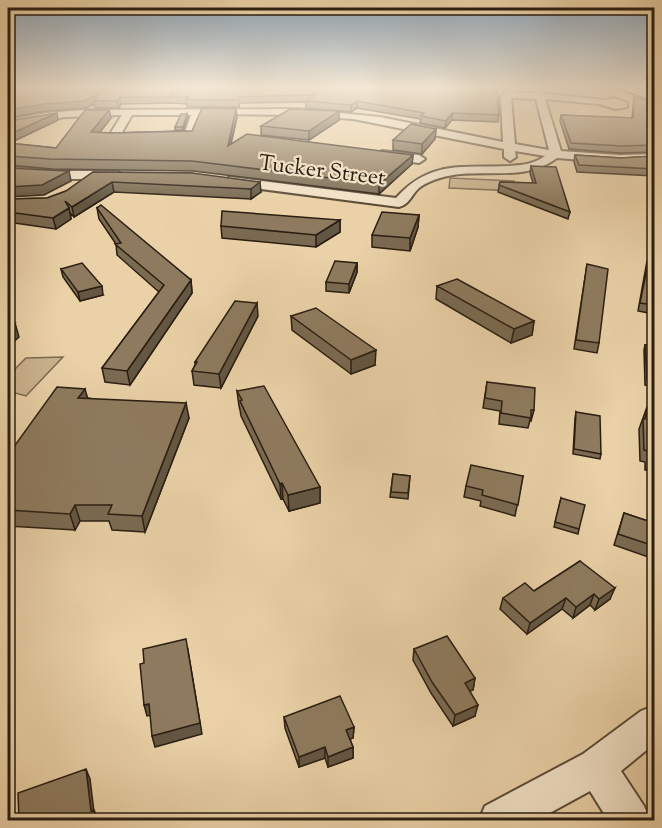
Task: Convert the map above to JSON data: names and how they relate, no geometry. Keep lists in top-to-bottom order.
{
  "streets": {
    "street": ["Tucker Street"]
  }
}
